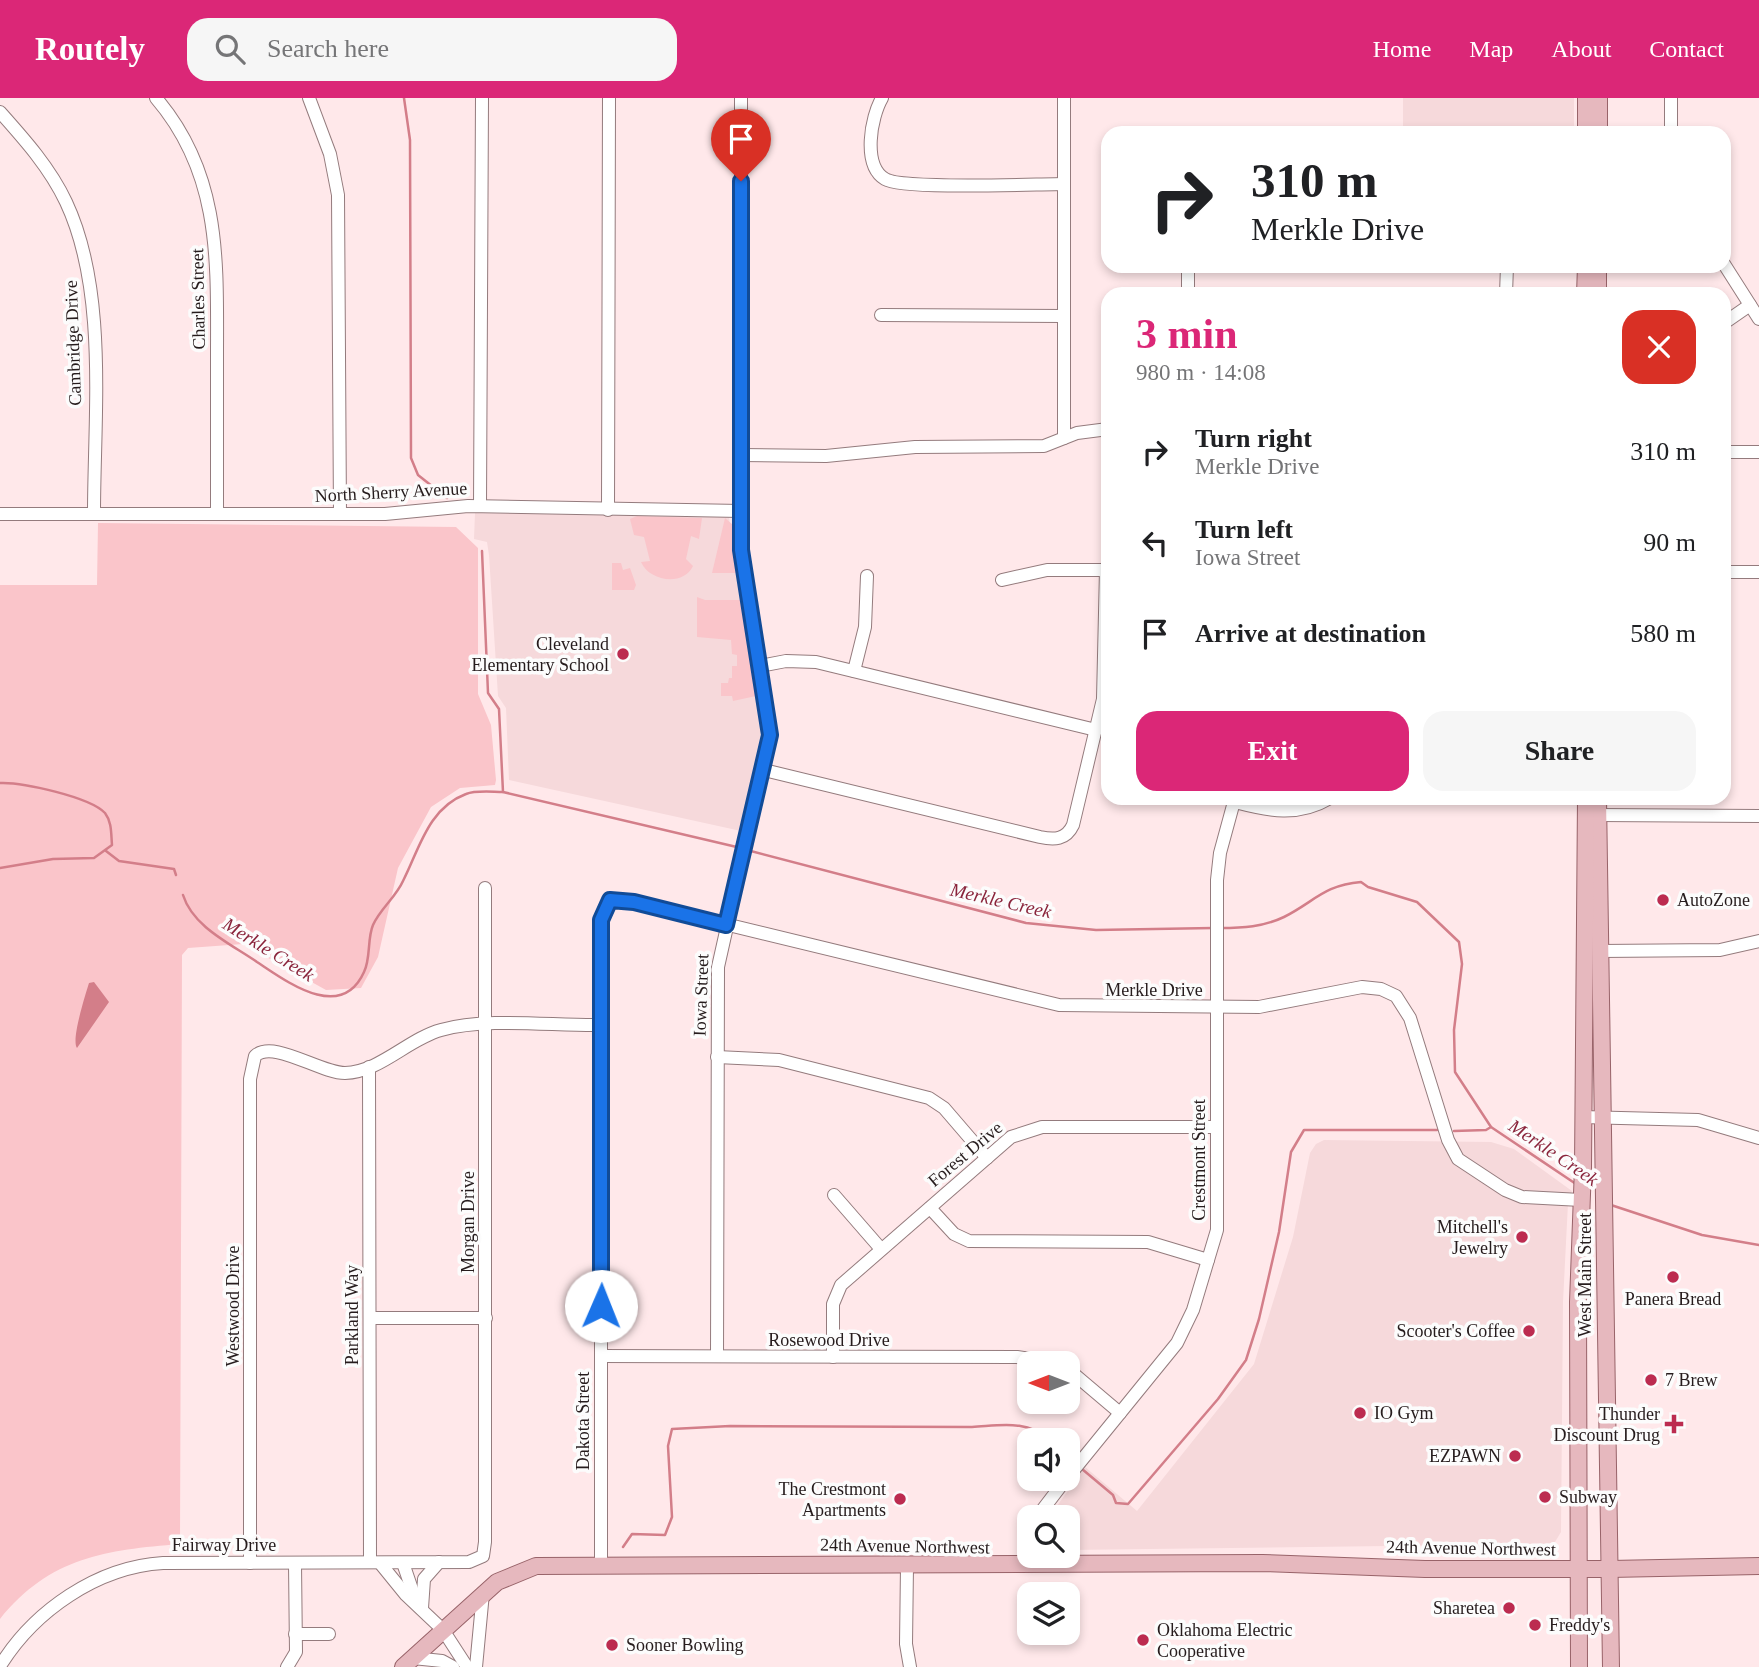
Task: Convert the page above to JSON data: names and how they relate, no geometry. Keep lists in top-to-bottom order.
{
  "streets": {
    "main road": ["West Main Street", "24th Avenue Northwest"],
    "street": [
      "Charles Street",
      "Cambridge Drive",
      "North Sherry Avenue",
      "Merkle Drive",
      "Iowa Street",
      "Forest Drive",
      "Crestmont Street",
      "Morgan Drive",
      "Westwood Drive",
      "Parkland Way",
      "Rosewood Drive",
      "Dakota Street",
      "Fairway Drive"
    ]
  },
  "crossings": [
    ["Charles Street", "North Sherry Avenue"],
    ["Cambridge Drive", "North Sherry Avenue"],
    ["North Sherry Avenue", "Iowa Street"],
    ["Merkle Drive", "Iowa Street"],
    ["Merkle Drive", "Crestmont Street"],
    ["Merkle Drive", "West Main Street"],
    ["Merkle Drive", "Dakota Street"],
    ["Iowa Street", "Rosewood Drive"],
    ["Forest Drive", "Crestmont Street"],
    ["Forest Drive", "Rosewood Drive"],
    ["Morgan Drive", "Fairway Drive"],
    ["West Main Street", "24th Avenue Northwest"],
    ["Westwood Drive", "Parkland Way"],
    ["Westwood Drive", "Fairway Drive"],
    ["Parkland Way", "Fairway Drive"],
    ["Rosewood Drive", "Dakota Street"],
    ["Dakota Street", "24th Avenue Northwest"]
  ],
  "water": ["Merkle Creek"],
  "places": {
    "other": [
      "Cleveland Elementary School",
      "AutoZone",
      "Mitchell's Jewelry",
      "Panera Bread",
      "Scooter's Coffee",
      "7 Brew",
      "IO Gym",
      "EZPAWN",
      "Subway",
      "The Crestmont Apartments",
      "Sharetea",
      "Freddy's",
      "Oklahoma Electric Cooperative",
      "Sooner Bowling"
    ],
    "health": ["Thunder Discount Drug"]
  },
  "north": "left",
  "page": {
    "header": "Routely",
    "search": "Search here",
    "nav": [
      "Home",
      "Map",
      "About",
      "Contact"
    ],
    "turn": ["310 m", "Merkle Drive"],
    "heading": ["3 min", "980 m · 14:08"],
    "list": [
      {
        "name": "Turn right",
        "note": "Merkle Drive",
        "value": "310 m"
      },
      {
        "name": "Turn left",
        "note": "Iowa Street",
        "value": "90 m"
      },
      {
        "name": "Arrive at destination",
        "value": "580 m"
      }
    ],
    "buttons": ["Exit", "Share"]
  }
}
